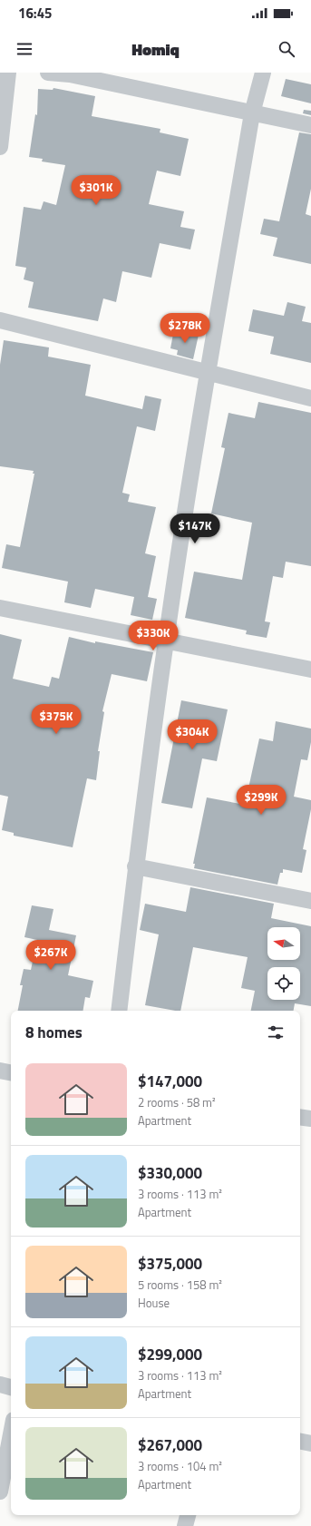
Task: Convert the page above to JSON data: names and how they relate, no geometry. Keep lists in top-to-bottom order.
{
  "north": "left",
  "page": {
    "status": "16:45",
    "header": "Homiq",
    "price": [
      "$301K",
      "$278K",
      "$147K",
      "$330K",
      "$375K",
      "$304K",
      "$299K",
      "$267K"
    ],
    "heading": "8 homes",
    "list": [
      {
        "name": "$147,000",
        "note": "2 rooms · 58 m² · Apartment"
      },
      {
        "name": "$330,000",
        "note": "3 rooms · 113 m² · Apartment"
      },
      {
        "name": "$375,000",
        "note": "5 rooms · 158 m² · House"
      },
      {
        "name": "$299,000",
        "note": "3 rooms · 113 m² · Apartment"
      },
      {
        "name": "$267,000",
        "note": "3 rooms · 104 m² · Apartment"
      }
    ]
  }
}
